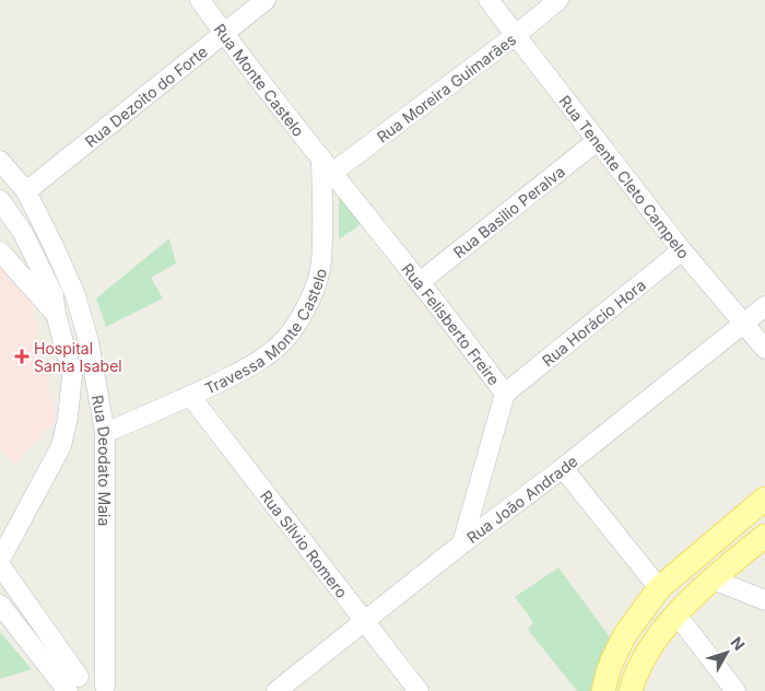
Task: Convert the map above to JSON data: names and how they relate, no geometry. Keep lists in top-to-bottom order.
{
  "streets": {
    "street": [
      "Rua Monte Castelo",
      "Rua Moreira Guimarães",
      "Rua Dezoito do Forte",
      "Rua Tenente Cleto Campelo",
      "Rua Basilio Peralva",
      "Rua Horácio Hora",
      "Rua Felisberto Freire",
      "Travessa Monte Castelo",
      "Rua Deodato Maia",
      "Rua João Andrade",
      "Rua Sílvio Romero"
    ]
  },
  "crossings": [
    ["Rua Monte Castelo", "Rua Moreira Guimarães"],
    ["Rua Monte Castelo", "Rua Dezoito do Forte"],
    ["Rua Monte Castelo", "Rua Felisberto Freire"],
    ["Rua Monte Castelo", "Travessa Monte Castelo"],
    ["Rua Moreira Guimarães", "Rua Tenente Cleto Campelo"],
    ["Rua Moreira Guimarães", "Rua Felisberto Freire"],
    ["Rua Moreira Guimarães", "Travessa Monte Castelo"],
    ["Rua Dezoito do Forte", "Rua Deodato Maia"],
    ["Rua Tenente Cleto Campelo", "Rua Basilio Peralva"],
    ["Rua Tenente Cleto Campelo", "Rua Horácio Hora"],
    ["Rua Tenente Cleto Campelo", "Rua João Andrade"],
    ["Rua Basilio Peralva", "Rua Felisberto Freire"],
    ["Rua Horácio Hora", "Rua Felisberto Freire"],
    ["Rua Felisberto Freire", "Travessa Monte Castelo"],
    ["Rua Felisberto Freire", "Rua João Andrade"],
    ["Travessa Monte Castelo", "Rua Deodato Maia"],
    ["Travessa Monte Castelo", "Rua Sílvio Romero"],
    ["Rua João Andrade", "Rua Sílvio Romero"]
  ],
  "places": {
    "health": ["Hospital Santa Isabel"]
  },
  "north": "top right"
}
